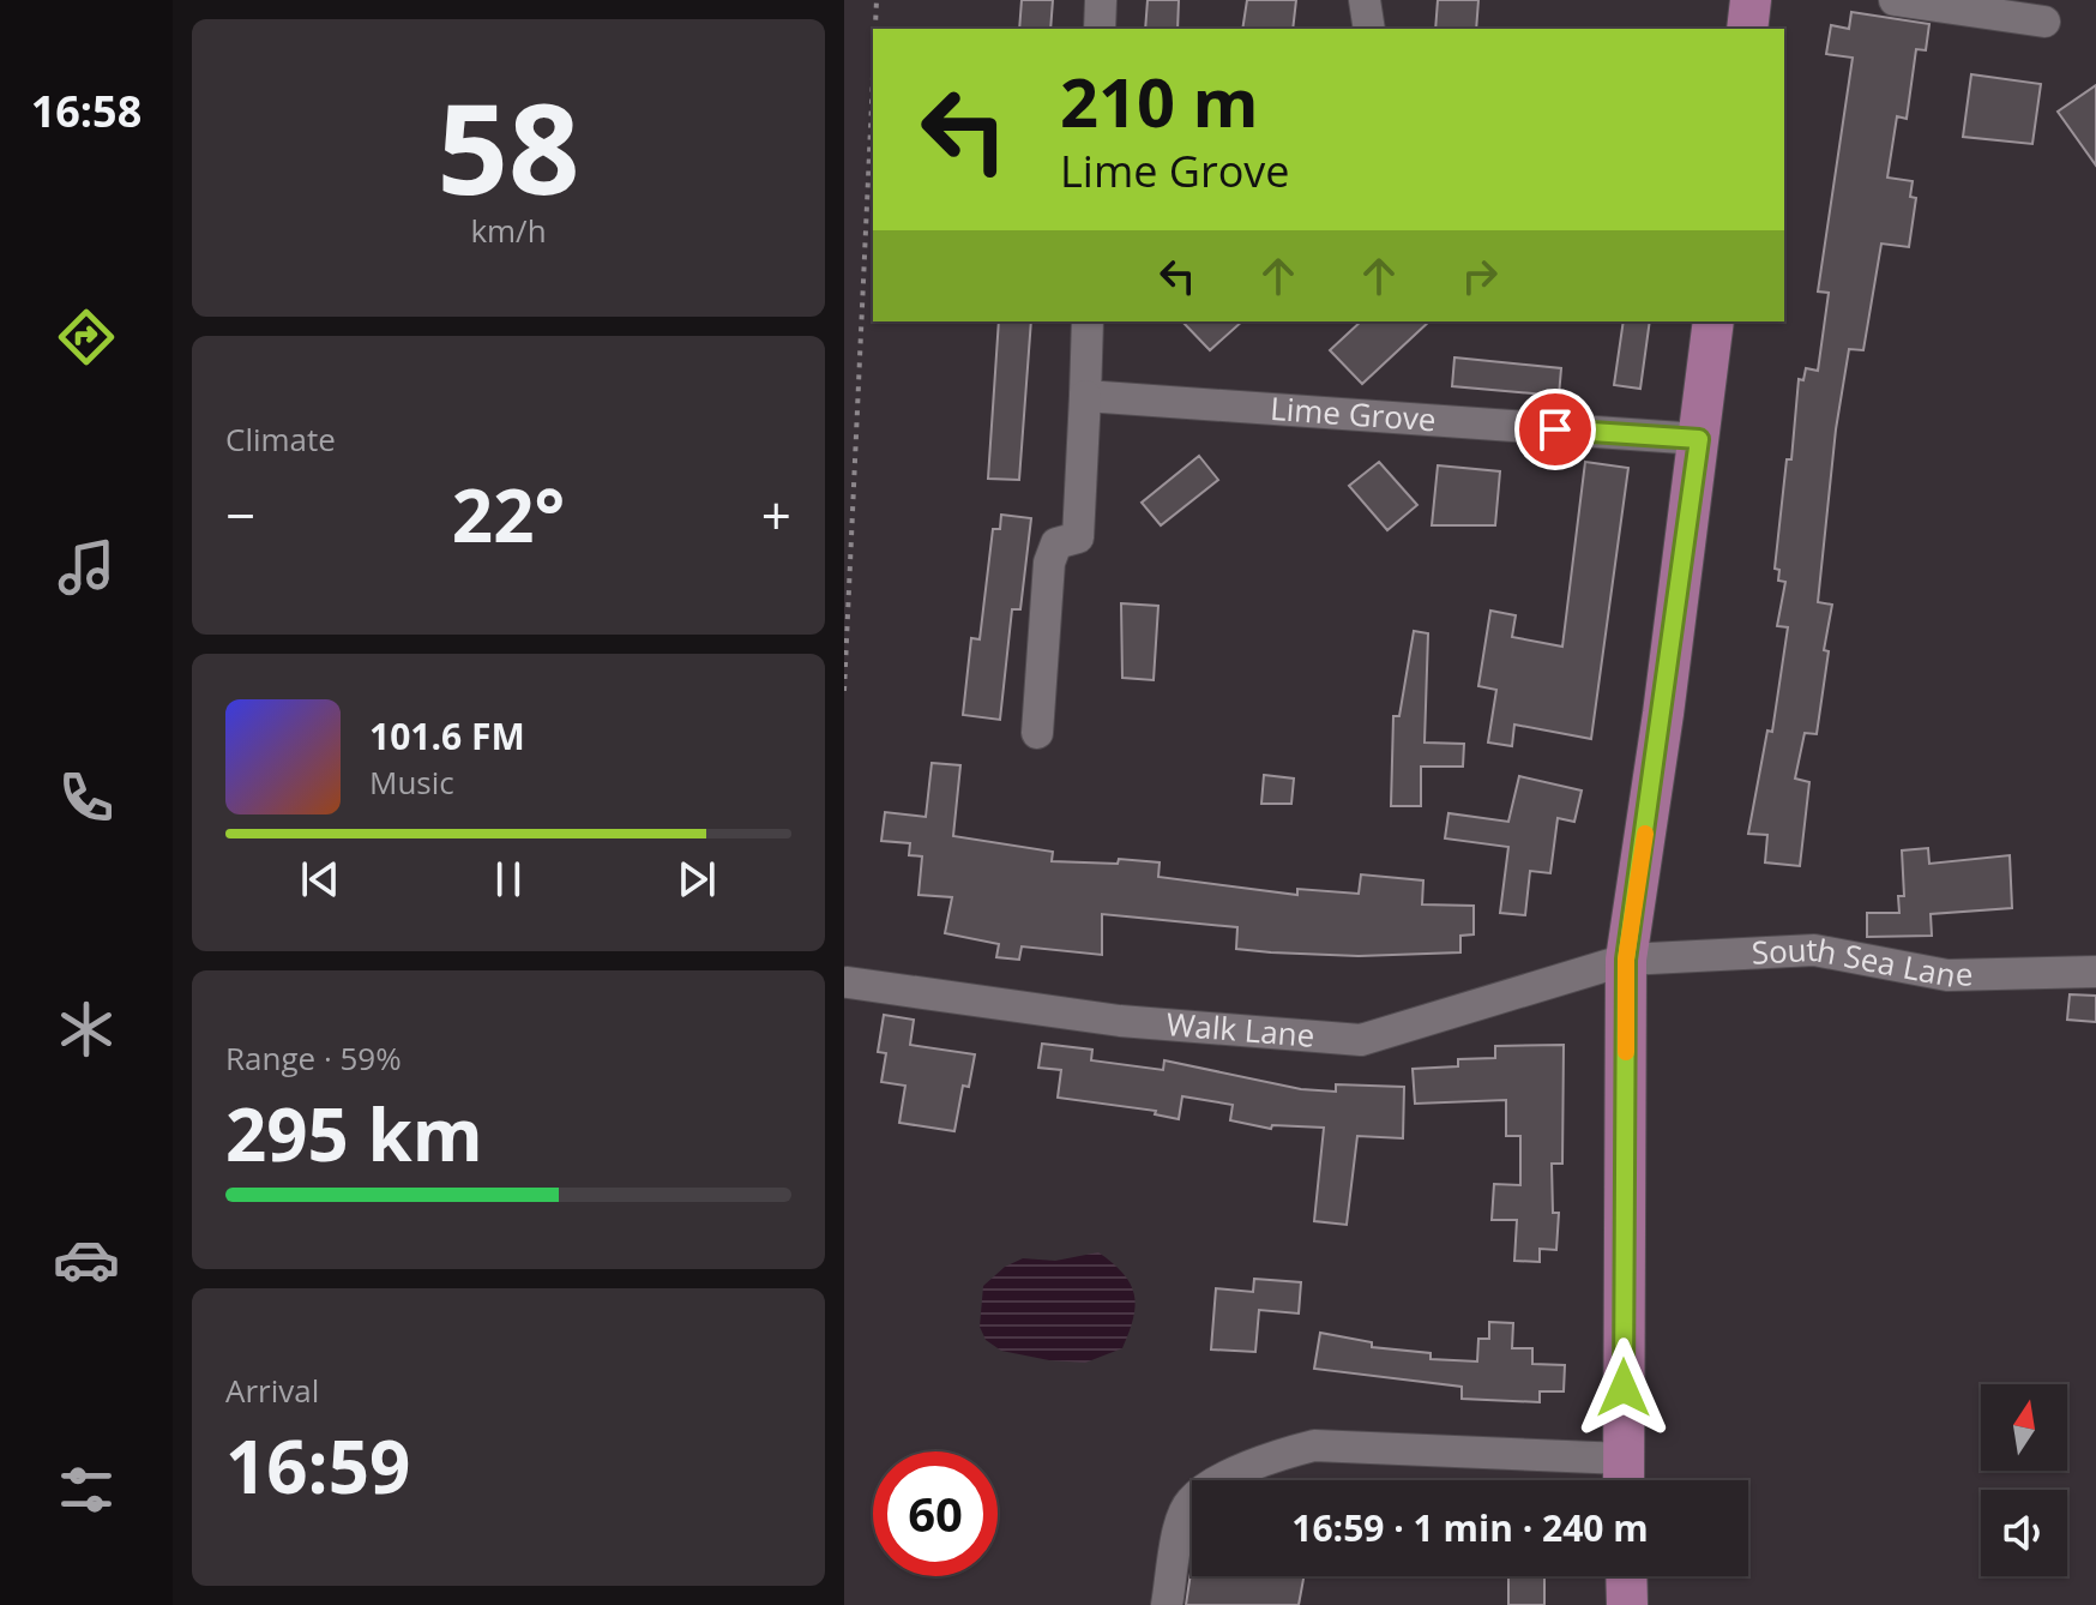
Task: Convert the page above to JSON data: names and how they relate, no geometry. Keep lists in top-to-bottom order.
{
  "streets": {
    "street": ["Lime Grove", "South Sea Lane", "Walk Lane"]
  },
  "crossings": [
    ["South Sea Lane", "Walk Lane"]
  ],
  "north": "top",
  "page": {
    "tabs": "16:58",
    "tile": [
      ["58", "km/h"],
      "Climate",
      ["Range · 59%", "295 km"],
      ["Arrival", "16:59"]
    ],
    "turn": ["210 m", "Lime Grove"],
    "heat": ["−", "22°", "+"],
    "song": ["101.6 FM", "Music"],
    "limit": "60",
    "trip": "16:59 · 1 min · 240 m"
  }
}
